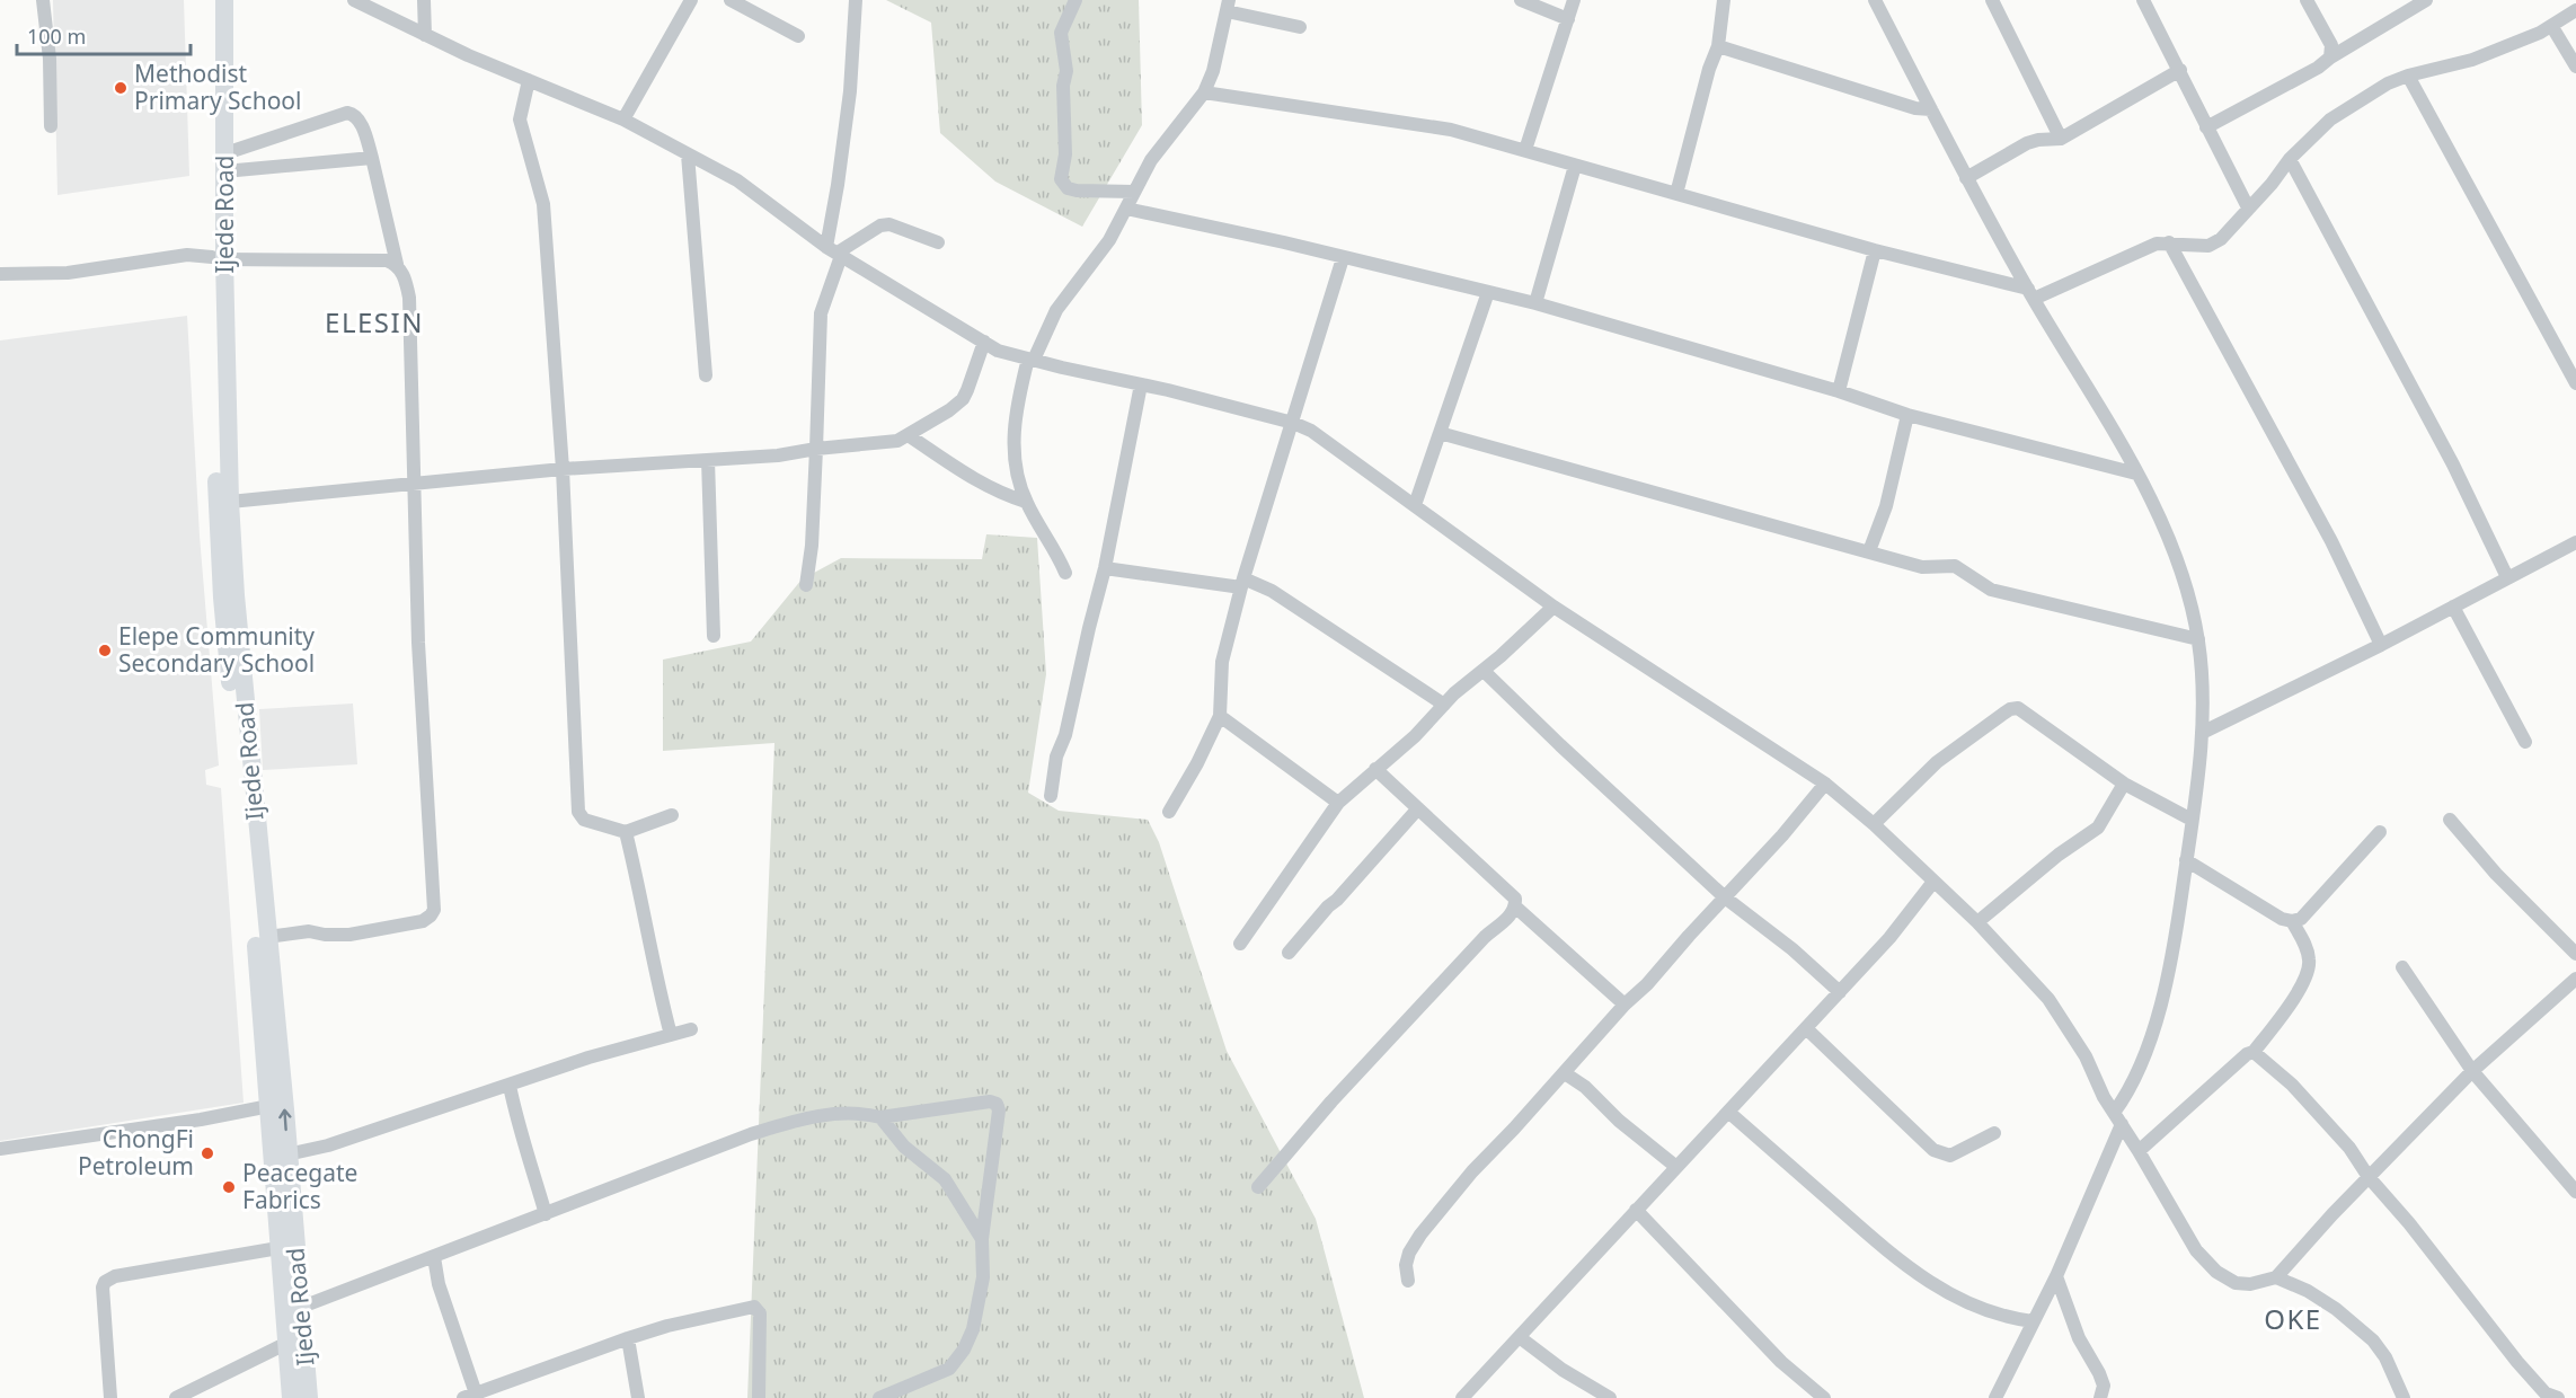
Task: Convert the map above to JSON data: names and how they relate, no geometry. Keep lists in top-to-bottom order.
{
  "streets": {
    "main road": ["Ijede Road"]
  },
  "districts": ["ELESIN", "OKE"],
  "places": [
    "Methodist Primary School",
    "Elepe Community Secondary School",
    "ChongFi Petroleum",
    "Peacegate Fabrics"
  ],
  "scale_bar": "100 m"
}
